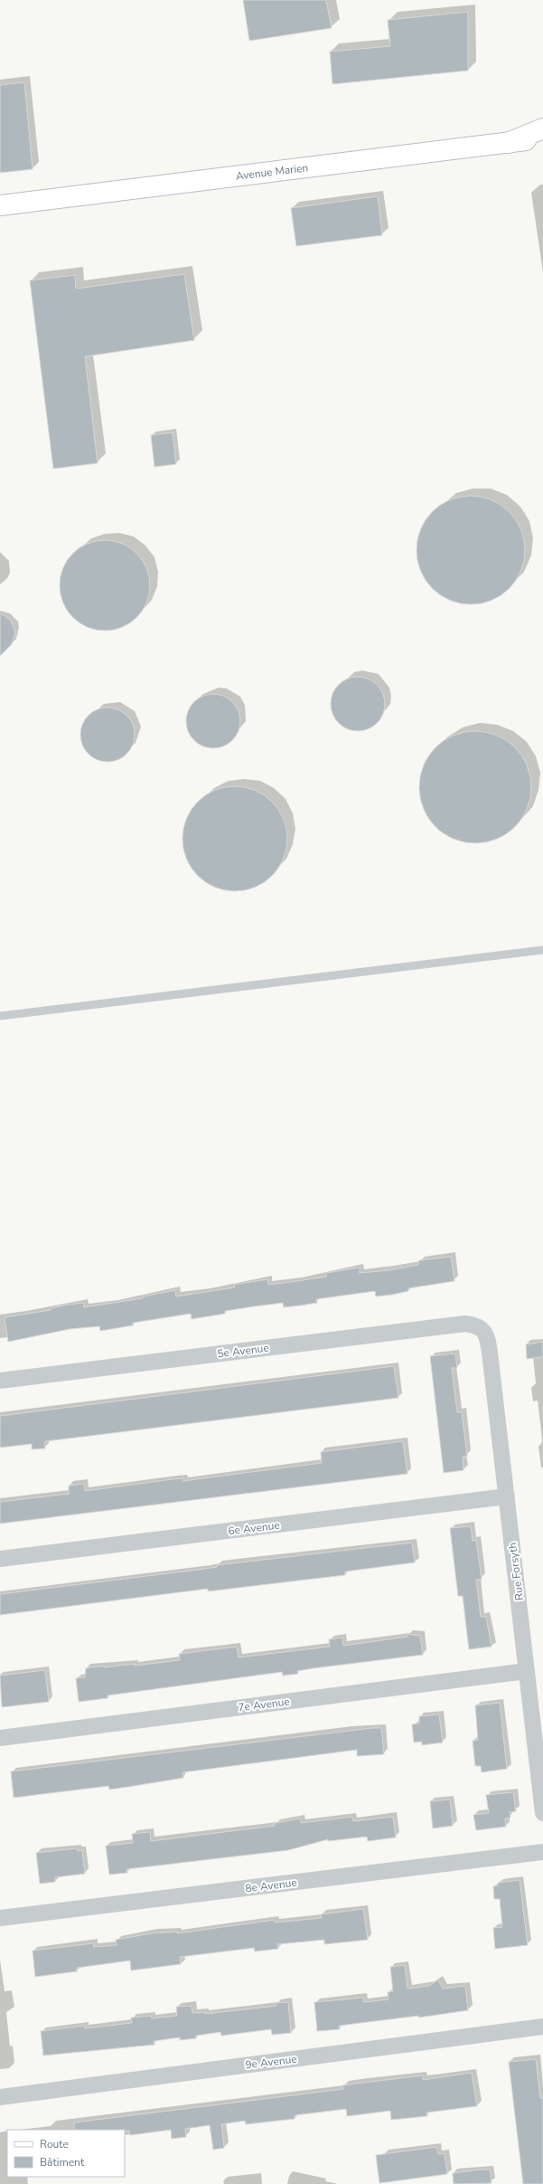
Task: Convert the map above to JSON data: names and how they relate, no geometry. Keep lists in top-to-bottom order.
{
  "streets": {
    "street": [
      "Avenue Marien",
      "5e Avenue",
      "6e Avenue",
      "Rue Forsyth",
      "7e Avenue",
      "8e Avenue",
      "9e Avenue"
    ]
  },
  "crossings": [
    ["5e Avenue", "Rue Forsyth"],
    ["6e Avenue", "Rue Forsyth"],
    ["Rue Forsyth", "7e Avenue"]
  ],
  "legend": ["Route", "Bâtiment"]
}
